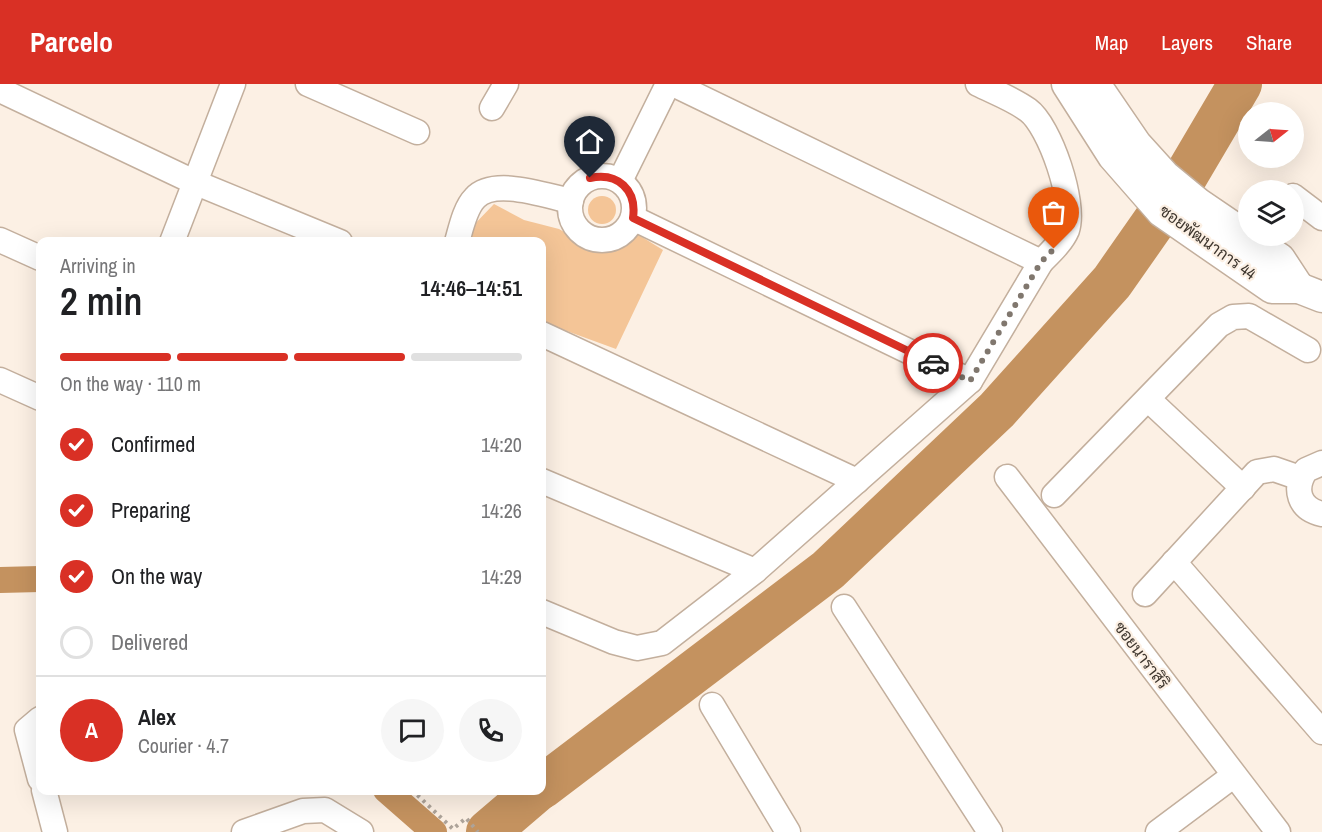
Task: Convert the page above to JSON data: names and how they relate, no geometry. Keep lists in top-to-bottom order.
{
  "streets": {
    "street": ["ซอยพัฒนาการ 44", "ซอยนาราสิริ"]
  },
  "north": "right",
  "page": {
    "header": "Parcelo",
    "nav": ["Map", "Layers", "Share"],
    "heading": ["2 min", "Arriving in", "14:46–14:51"],
    "panel": ["Alex", "Courier · 4.7"],
    "bar": "On the way · 110 m",
    "list": [
      ["Confirmed", "14:20"],
      ["Preparing", "14:26"],
      ["On the way", "14:29"],
      "Delivered"
    ],
    "round": "A"
  }
}
